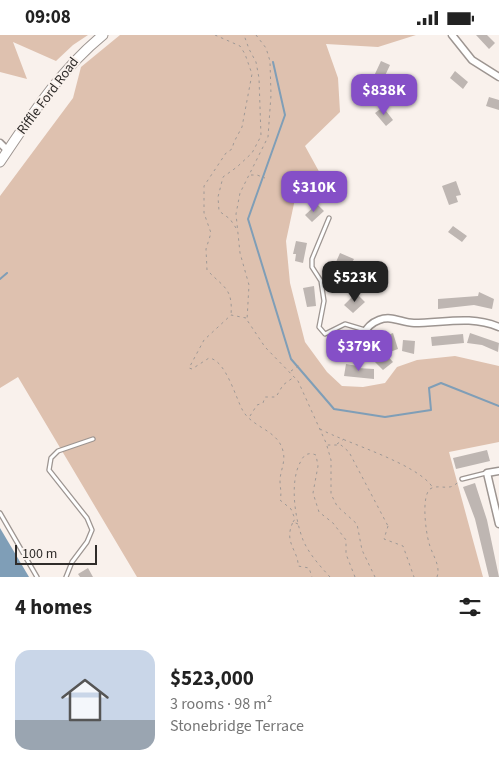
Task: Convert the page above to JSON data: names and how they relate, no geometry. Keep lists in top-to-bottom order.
{
  "streets": {
    "street": ["Riffle Ford Road"]
  },
  "scale_bar": "100 m",
  "page": {
    "status": "09:08",
    "price": [
      "$838K",
      "$310K",
      "$523K",
      "$379K"
    ],
    "scale": "100 m",
    "heading": "4 homes",
    "list": [
      {
        "name": "$523,000",
        "note": "3 rooms · 98 m² · Stonebridge Terrace"
      }
    ]
  }
}
